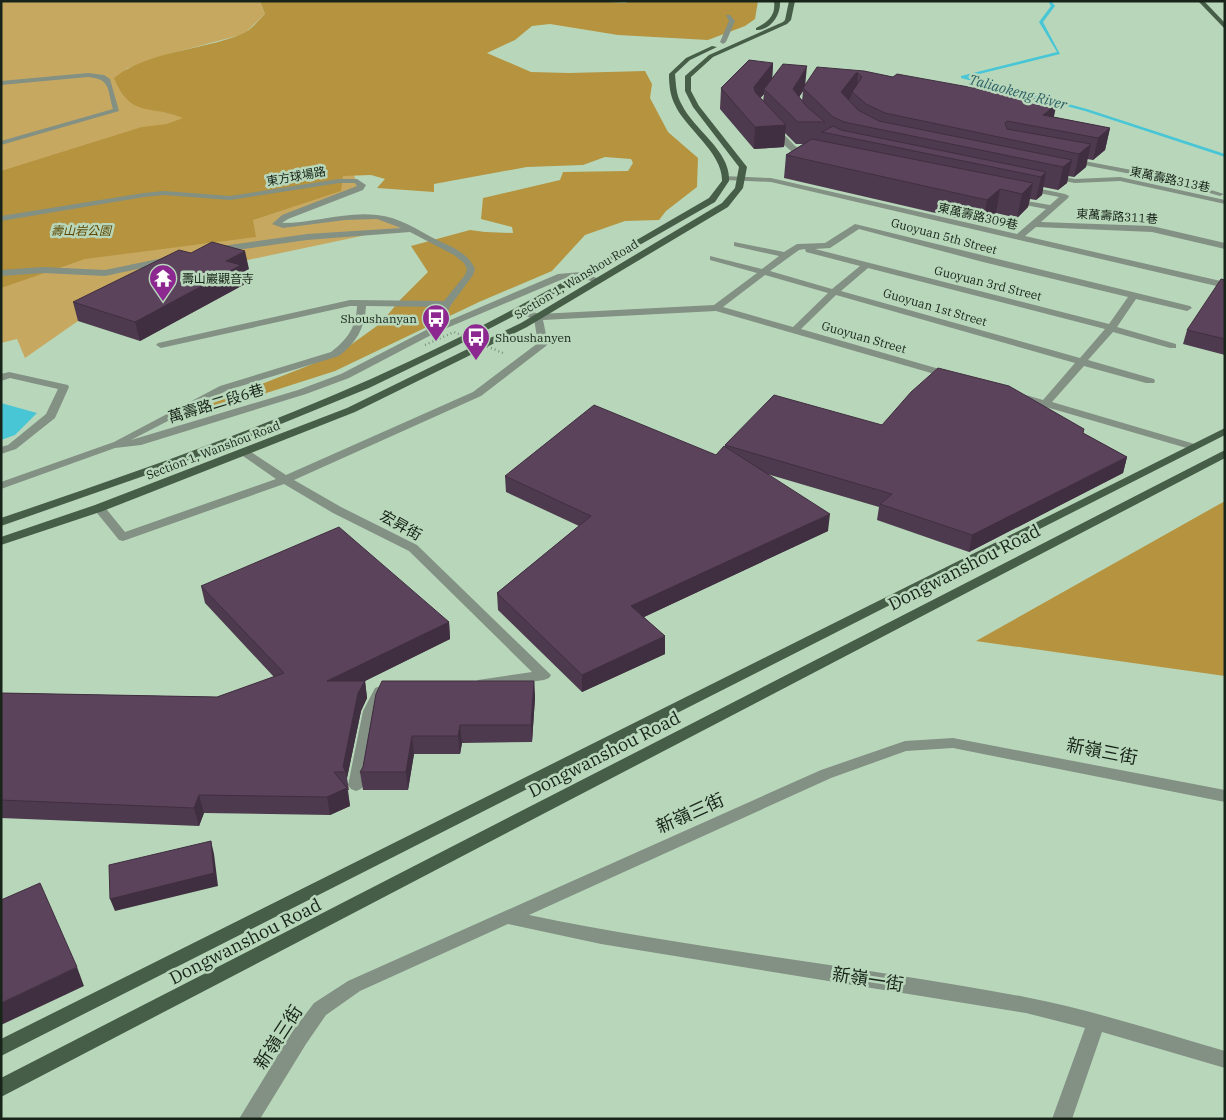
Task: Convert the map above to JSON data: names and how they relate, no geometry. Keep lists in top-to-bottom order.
{
  "streets": {
    "main road": ["Section 1, Wanshou Road", "Dongwanshou Road"],
    "street": [
      "東方球場路",
      "東萬壽路313巷",
      "東萬壽路309巷",
      "東萬壽路311巷",
      "Guoyuan 5th Street",
      "Guoyuan 3rd Street",
      "Guoyuan 1st Street",
      "Guoyuan Street",
      "萬壽路二段6巷",
      "宏昇街",
      "新嶺三街",
      "新嶺一街"
    ]
  },
  "crossings": [
    ["東方球場路", "萬壽路二段6巷"],
    ["東萬壽路309巷", "Section 1, Wanshou Road"],
    ["Guoyuan 5th Street", "Guoyuan 3rd Street"],
    ["Section 1, Wanshou Road", "Guoyuan Street"],
    ["Section 1, Wanshou Road", "宏昇街"],
    ["新嶺三街", "新嶺一街"]
  ],
  "water": ["Taliaokeng River"],
  "parks": ["壽山岩公園"],
  "places": {
    "temple": ["壽山巖觀音寺"],
    "bus stop": ["Shoushanyan", "Shoushanyen"]
  }
}
